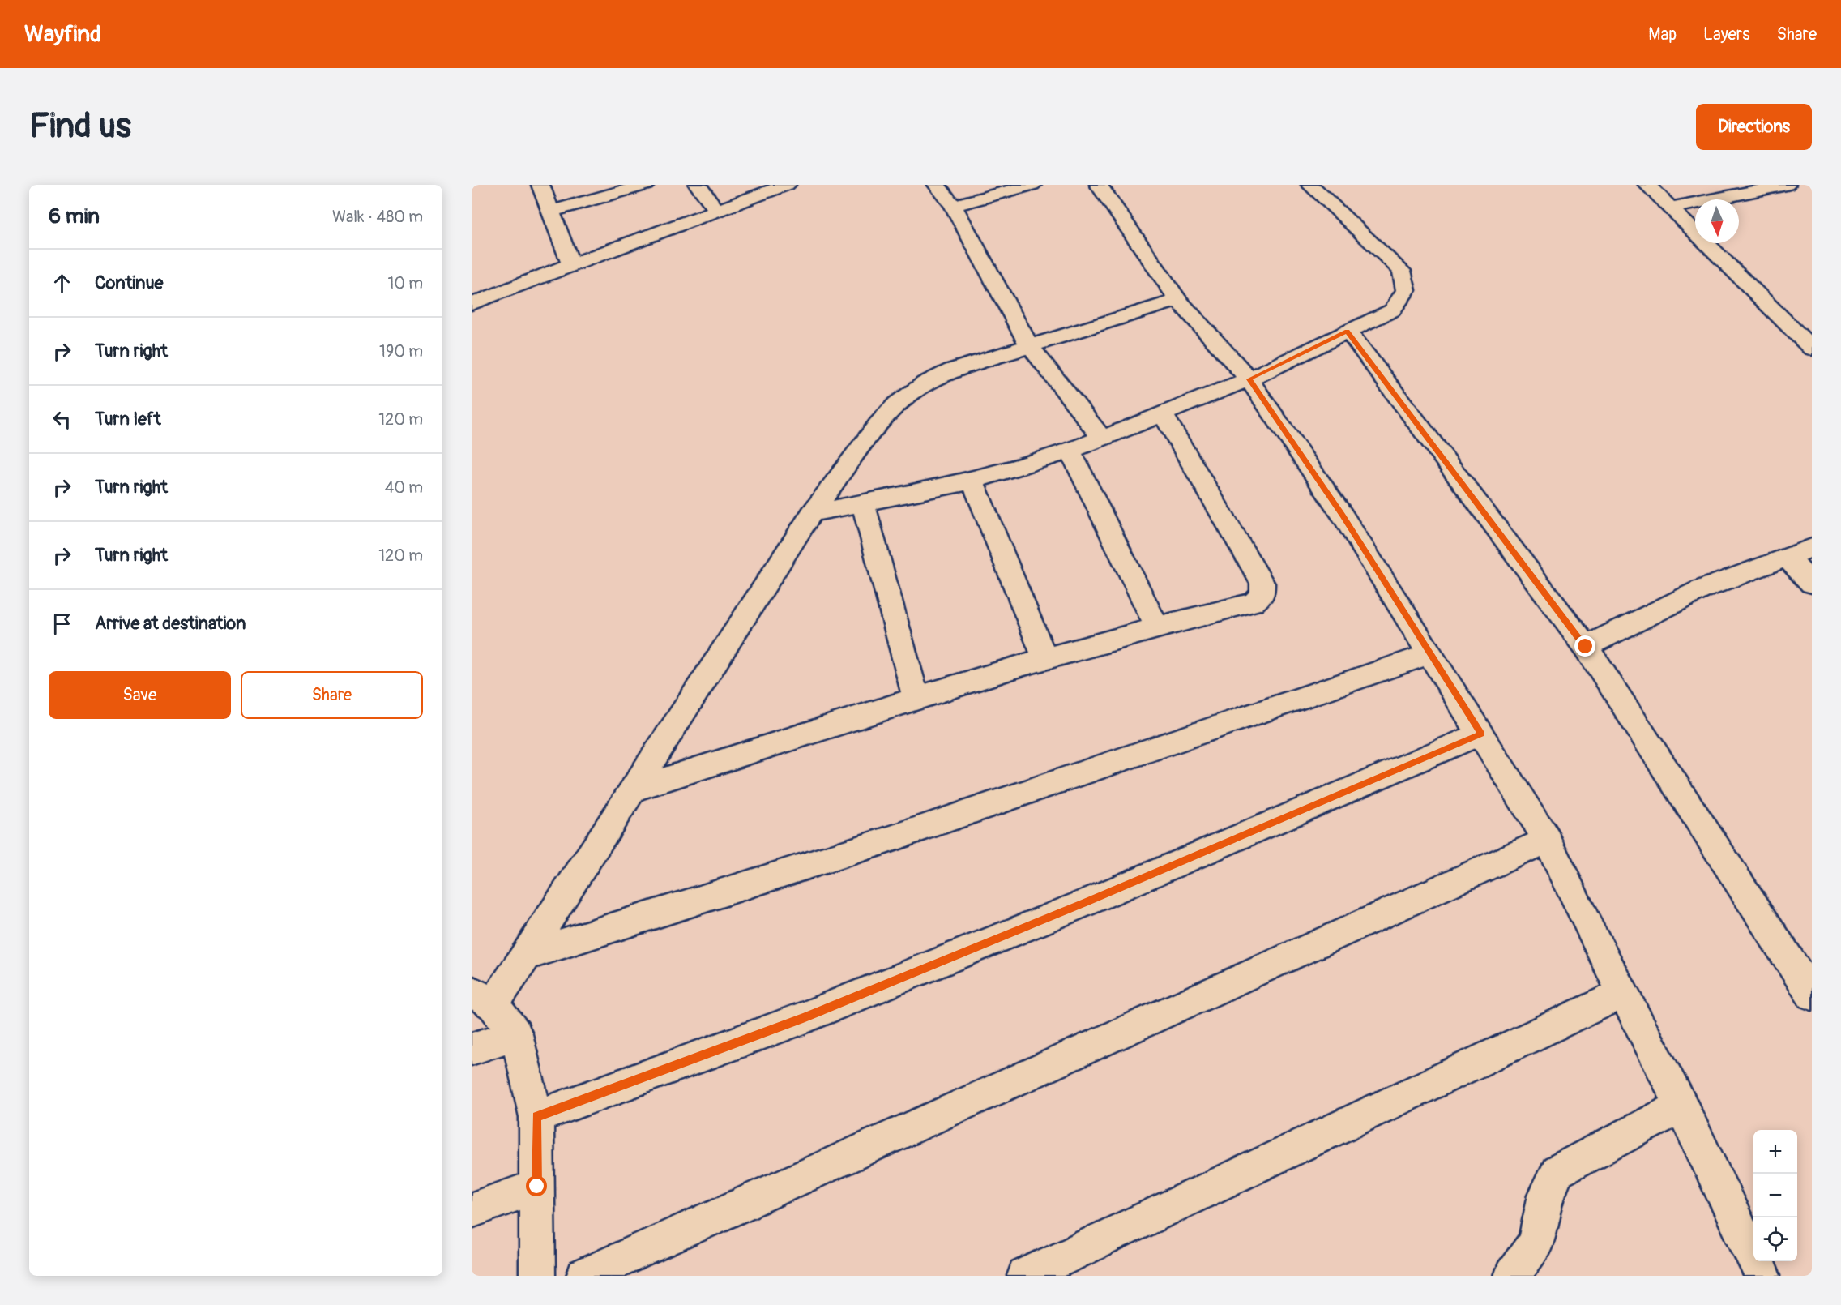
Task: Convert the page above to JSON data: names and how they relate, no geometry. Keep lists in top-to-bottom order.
{
  "north": "bottom",
  "page": {
    "header": "Wayfind",
    "nav": ["Map", "Layers", "Share"],
    "buttons": [
      "Directions",
      ["Save", "Share"]
    ],
    "title": "Find us",
    "heading": ["6 min", "Walk · 480 m"],
    "list": [
      ["Continue", "10 m"],
      ["Turn right", "190 m"],
      ["Turn left", "120 m"],
      ["Turn right", "40 m"],
      ["Turn right", "120 m"],
      "Arrive at destination"
    ],
    "map_buttons": ["+", "−"]
  }
}
